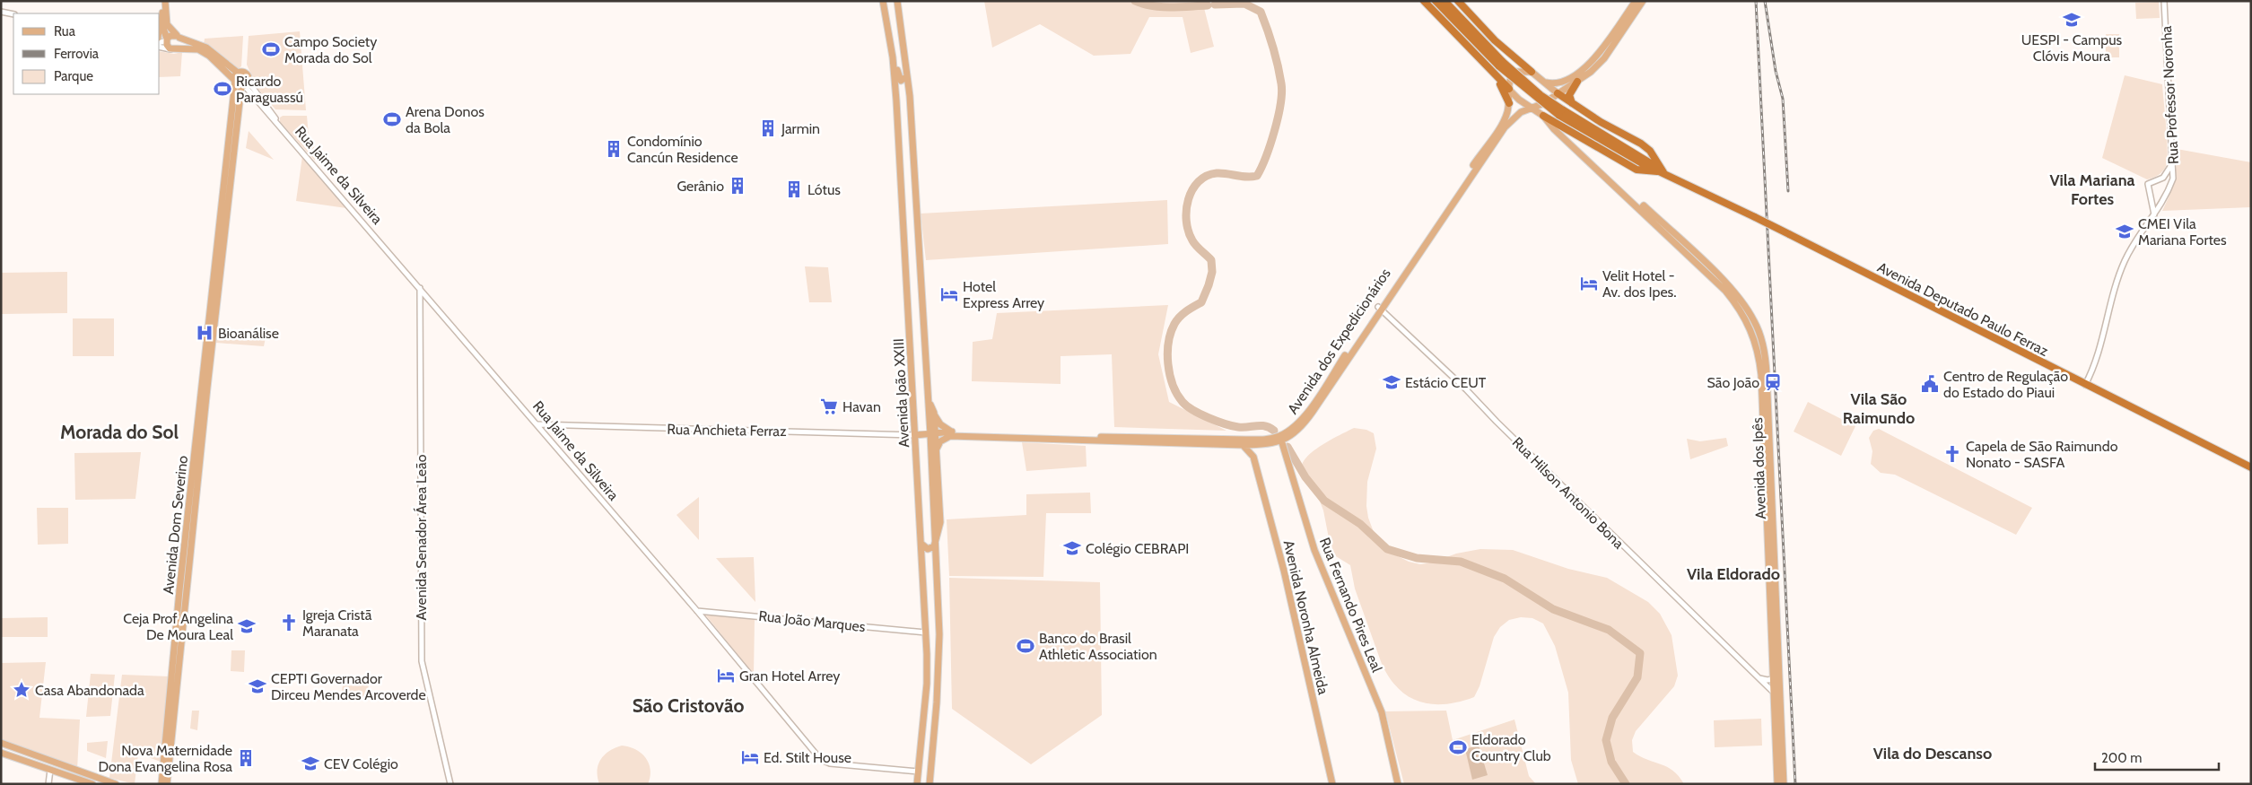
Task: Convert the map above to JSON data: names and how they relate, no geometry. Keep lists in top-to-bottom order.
{
  "streets": {
    "highway": ["Avenida Deputado Paulo Ferraz"],
    "main road": [
      "Avenida dos Expedicionários",
      "Avenida João XXIII",
      "Avenida dos Ipês",
      "Avenida Dom Severino",
      "Rua Fernando Pires Leal",
      "Avenida Noronha Almeida"
    ],
    "street": [
      "Rua Professor Noronha",
      "Rua Jaime da Silveira",
      "Rua Anchieta Ferraz",
      "Rua Hilson Antonio Bona",
      "Avenida Senador Área Leão",
      "Rua João Marques"
    ]
  },
  "crossings": [
    ["Rua Professor Noronha", "Avenida Deputado Paulo Ferraz"],
    ["Rua Jaime da Silveira", "Avenida João XXIII"],
    ["Rua Jaime da Silveira", "Rua Anchieta Ferraz"],
    ["Rua Jaime da Silveira", "Avenida Dom Severino"],
    ["Rua Jaime da Silveira", "Avenida Senador Área Leão"],
    ["Rua Jaime da Silveira", "Rua João Marques"],
    ["Avenida dos Expedicionários", "Avenida João XXIII"],
    ["Avenida dos Expedicionários", "Rua Anchieta Ferraz"],
    ["Avenida dos Expedicionários", "Rua Hilson Antonio Bona"],
    ["Avenida dos Expedicionários", "Rua Fernando Pires Leal"],
    ["Avenida João XXIII", "Rua Anchieta Ferraz"],
    ["Avenida João XXIII", "Rua João Marques"],
    ["Avenida dos Ipês", "Rua Hilson Antonio Bona"]
  ],
  "districts": [
    "Vila Mariana Fortes",
    "Vila São Raimundo",
    "Morada do Sol",
    "Vila Eldorado",
    "São Cristovão",
    "Vila do Descanso"
  ],
  "places": {
    "school or university": [
      "UESPI - Campus Clóvis Moura",
      "CMEI Vila Mariana Fortes",
      "Estácio CEUT",
      "Colégio CEBRAPI",
      "Ceja Prof Angelina De Moura Leal",
      "CEPTI Governador Dirceu Mendes Arcoverde",
      "CEV Colégio"
    ],
    "sports": [
      "Campo Society Morada do Sol",
      "Ricardo Paraguassú",
      "Arena Donos da Bola",
      "Banco do Brasil Athletic Association",
      "Eldorado Country Club"
    ],
    "building": [
      "Jarmin",
      "Condomínio Cancún Residence",
      "Gerânio",
      "Lótus",
      "Nova Maternidade Dona Evangelina Rosa"
    ],
    "hotel": [
      "Velit Hotel - Av. dos Ipes.",
      "Hotel Express Arrey",
      "Gran Hotel Arrey",
      "Ed. Stilt House"
    ],
    "hospital": ["Bioanálise"],
    "station": ["São João"],
    "public building": ["Centro de Regulação do Estado do Piaui"],
    "supermarket": ["Havan"],
    "church": ["Capela de São Raimundo Nonato - SASFA", "Igreja Cristã Maranata"],
    "place": ["Casa Abandonada"]
  },
  "legend": ["Rua", "Ferrovia", "Parque"],
  "scale_bar": "200 m"
}
